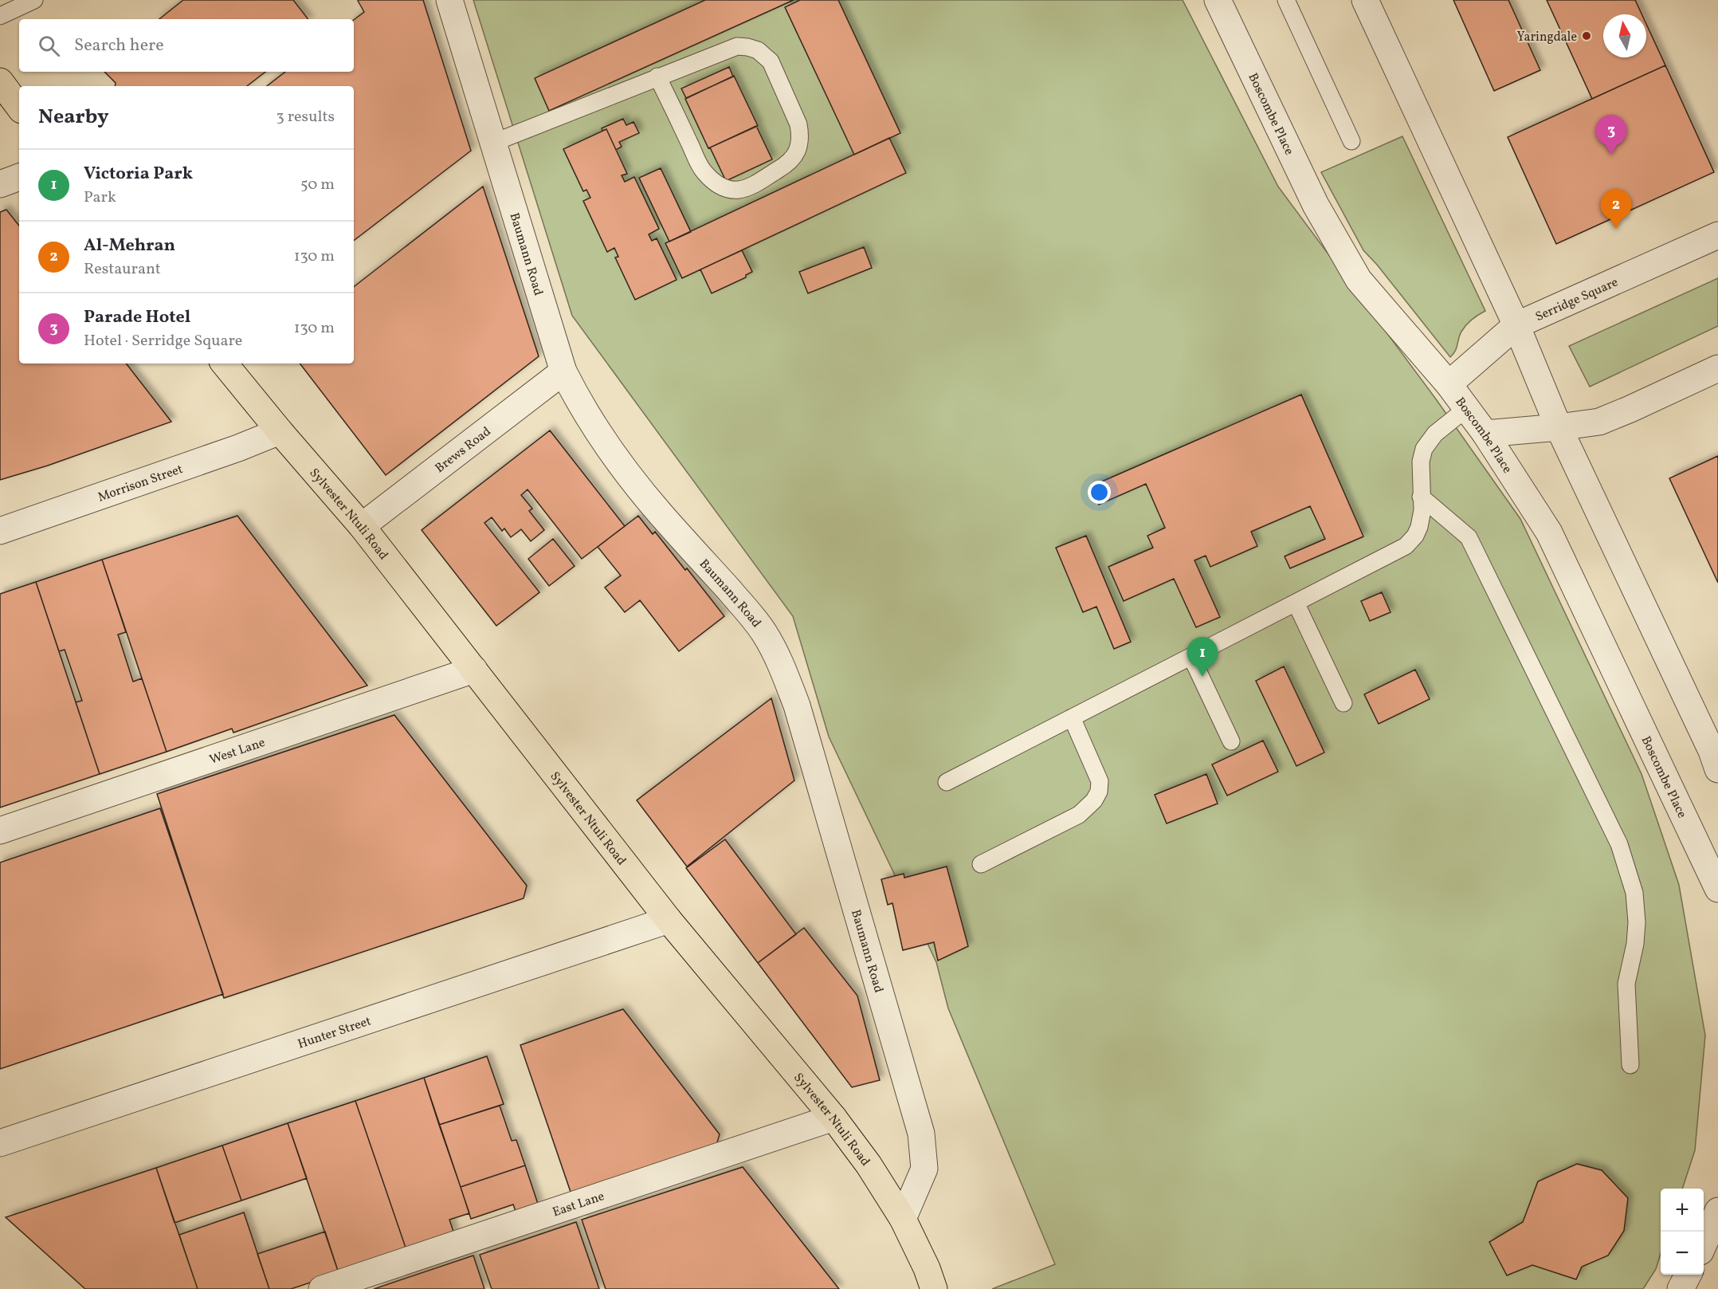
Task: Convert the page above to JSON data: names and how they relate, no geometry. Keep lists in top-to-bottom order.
{
  "streets": {
    "main road": ["Sylvester Ntuli Road"],
    "street": [
      "Boscombe Place",
      "Baumann Road",
      "Serridge Square",
      "Brews Road",
      "Morrison Street",
      "West Lane",
      "Hunter Street",
      "East Lane"
    ]
  },
  "crossings": [
    ["Boscombe Place", "Serridge Square"],
    ["Baumann Road", "Brews Road"],
    ["Baumann Road", "Sylvester Ntuli Road"],
    ["Brews Road", "Sylvester Ntuli Road"],
    ["Morrison Street", "Sylvester Ntuli Road"],
    ["Sylvester Ntuli Road", "West Lane"],
    ["Sylvester Ntuli Road", "Hunter Street"],
    ["Sylvester Ntuli Road", "East Lane"]
  ],
  "places": ["Yaringdale"],
  "north": "top",
  "page": {
    "search": "Search here",
    "heading": ["Nearby", "3 results"],
    "pins": ["3", "2", "1"],
    "list": [
      {
        "mark": "1",
        "name": "Victoria Park",
        "note": "Park",
        "value": "50 m"
      },
      {
        "mark": "2",
        "name": "Al-Mehran",
        "note": "Restaurant",
        "value": "130 m"
      },
      {
        "mark": "3",
        "name": "Parade Hotel",
        "note": "Hotel · Serridge Square",
        "value": "130 m"
      }
    ],
    "map_buttons": ["+", "−"]
  }
}
